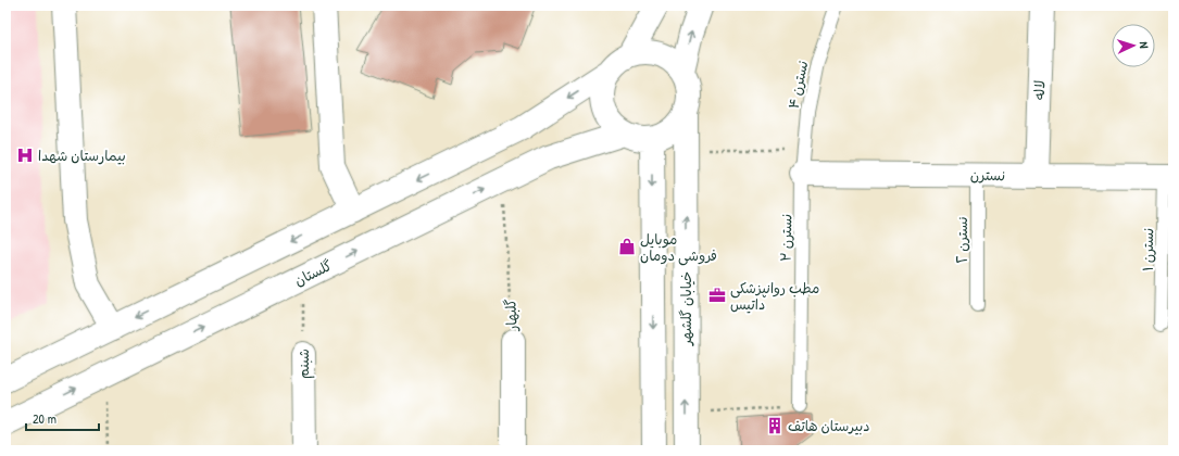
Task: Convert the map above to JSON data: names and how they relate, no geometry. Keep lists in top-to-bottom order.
{
  "streets": {
    "main road": [
      "لاله",
      "نسترن",
      "گلستان",
      "خیابان گلشهر",
      "گلبهار",
      "شبنم"
    ],
    "lane": [
      "نسترن ۴",
      "نسترن ٣",
      "نسترن ٢",
      "نسترن ١"
    ]
  },
  "crossings": [
    ["نسترن ۴", "نسترن"],
    ["نسترن ۴", "نسترن ٣"],
    ["لاله", "نسترن"],
    ["نسترن", "نسترن ٣"],
    ["نسترن", "نسترن ٢"],
    ["نسترن", "نسترن ١"],
    ["گلستان", "خیابان گلشهر"],
    ["گلستان", "گلبهار"],
    ["گلستان", "شبنم"]
  ],
  "places": {
    "hospital": ["بیمارستان شهدا"],
    "shop": ["موبایل فروشی دومان"],
    "office": ["مطب روانپزشکی داتیس"],
    "building": ["دبیرستان هاتف"]
  },
  "scale_bar": "20 m",
  "north": "right"
}
